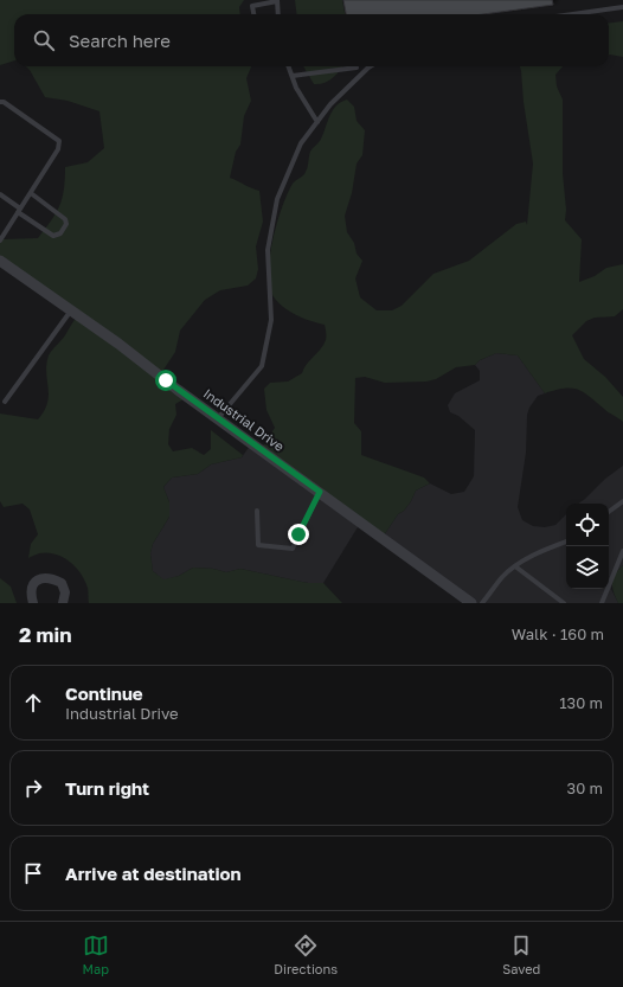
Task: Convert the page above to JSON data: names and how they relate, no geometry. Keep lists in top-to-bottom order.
{
  "streets": {
    "street": ["Industrial Drive"]
  },
  "page": {
    "search": "Search here",
    "heading": ["2 min", "Walk · 160 m"],
    "list": [
      ["Continue", "Industrial Drive", "130 m"],
      ["Turn right", "30 m"],
      "Arrive at destination"
    ],
    "nav": ["Map", "Directions", "Saved"]
  }
}
